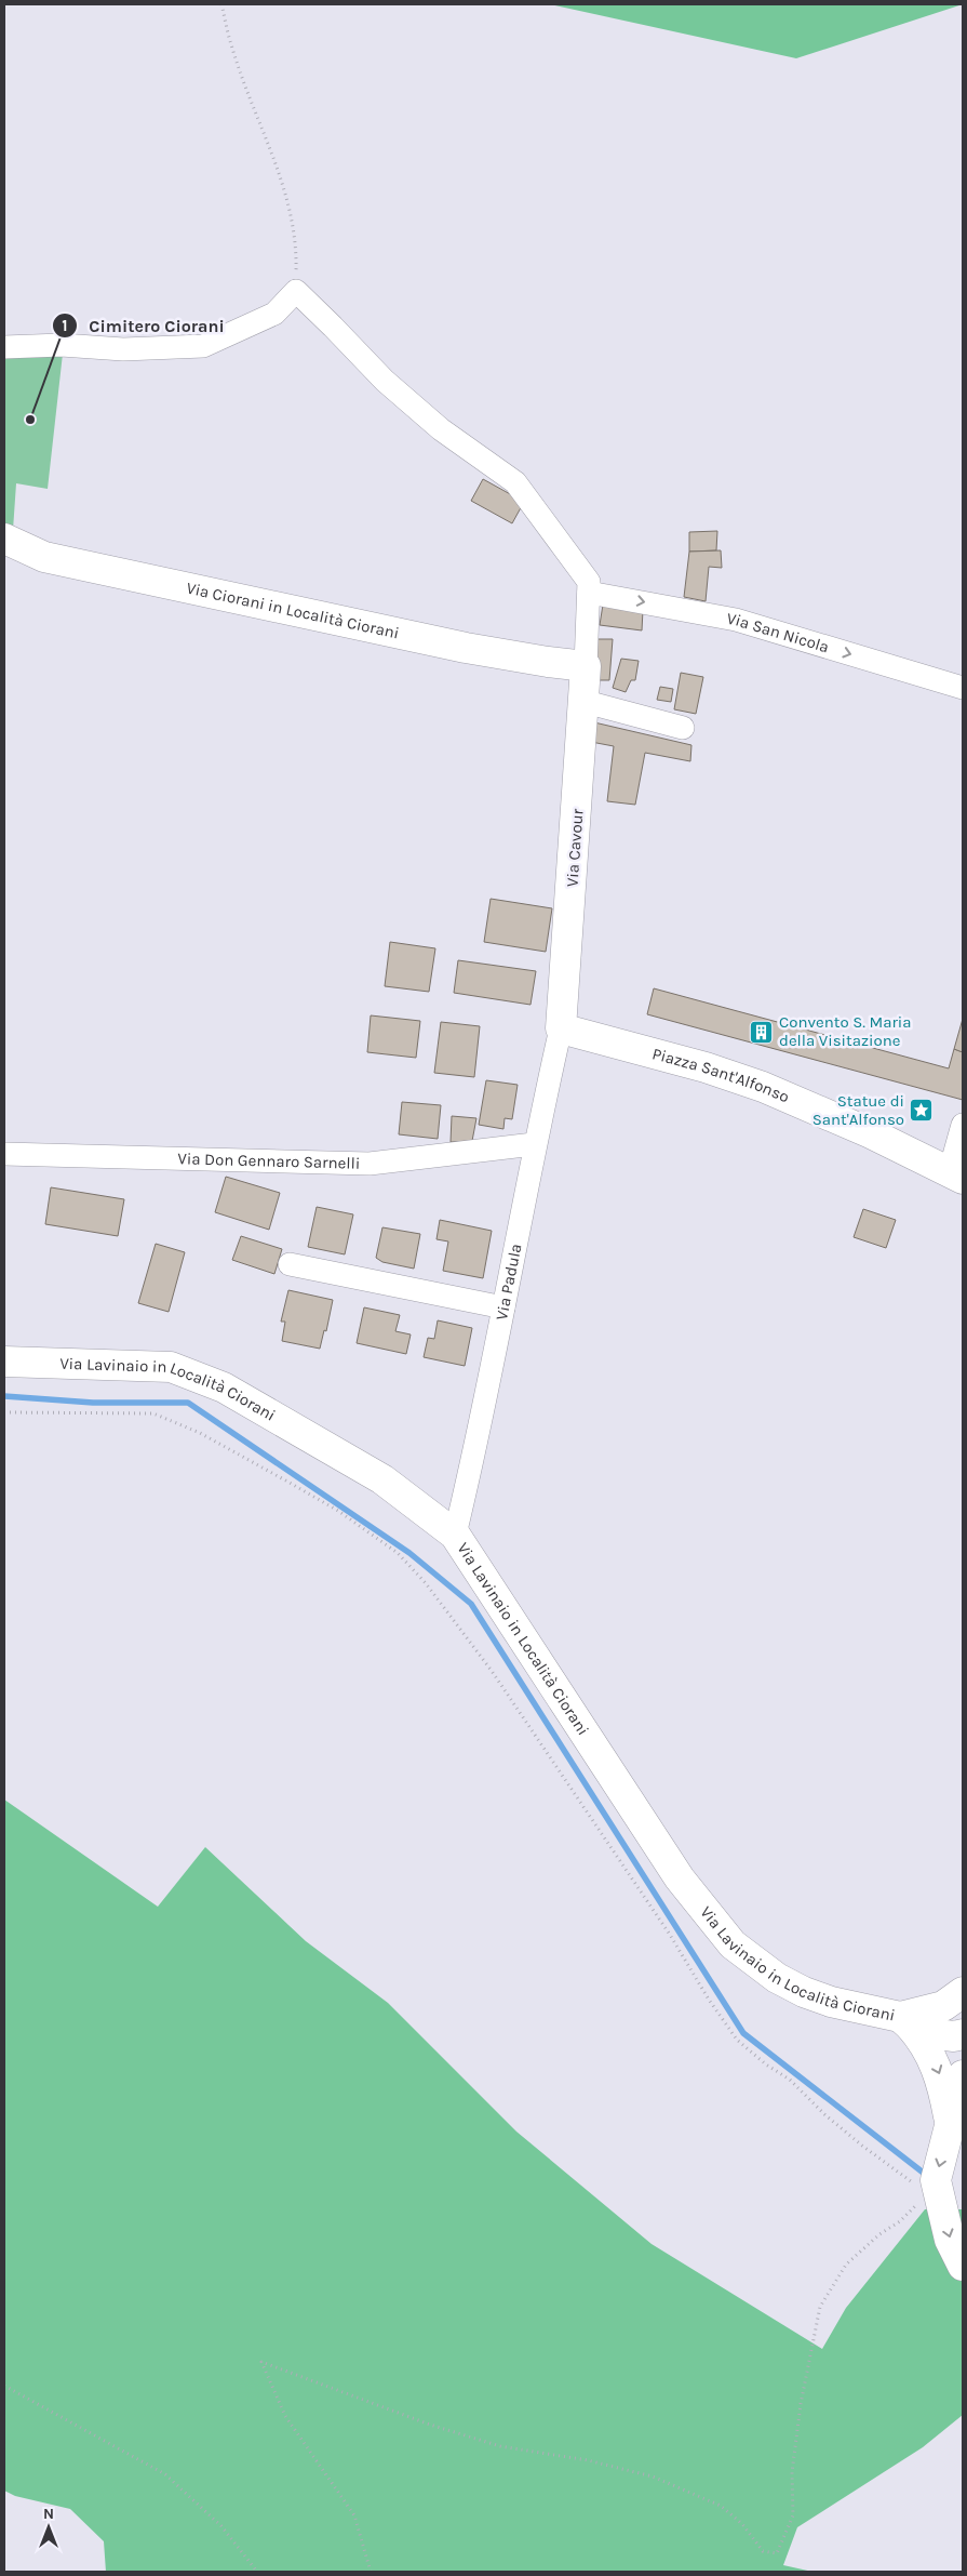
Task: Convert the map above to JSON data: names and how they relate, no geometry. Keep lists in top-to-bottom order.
{
  "streets": {
    "street": [
      "Via Ciorani in Località Ciorani",
      "Via San Nicola",
      "Via Cavour",
      "Piazza Sant'Alfonso",
      "Via Don Gennaro Sarnelli",
      "Via Padula",
      "Via Lavinaio in Località Ciorani"
    ]
  },
  "crossings": [
    ["Via Ciorani in Località Ciorani", "Via Cavour"],
    ["Via Cavour", "Piazza Sant'Alfonso"],
    ["Via Cavour", "Via Padula"],
    ["Piazza Sant'Alfonso", "Via Padula"],
    ["Via Don Gennaro Sarnelli", "Via Padula"],
    ["Via Padula", "Via Lavinaio in Località Ciorani"]
  ],
  "one_way": ["Via San Nicola"],
  "places": {
    "other": ["Cimitero Ciorani"],
    "building": ["Convento S. Maria della Visitazione"],
    "place": ["Statue di Sant'Alfonso"]
  },
  "north": "top"
}
